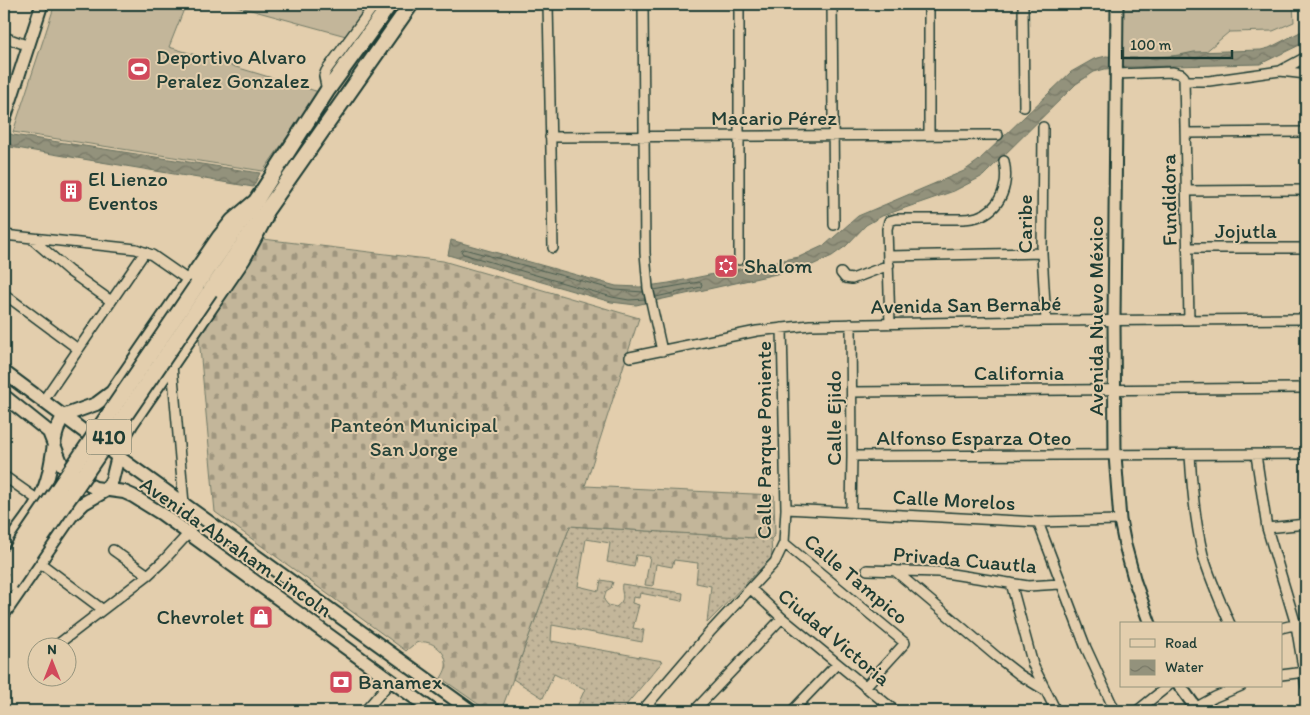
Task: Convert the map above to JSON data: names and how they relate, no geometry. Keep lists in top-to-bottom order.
{
  "streets": {
    "main road": ["410", "Avenida Abraham Lincoln"],
    "street": [
      "Macario Pérez",
      "Fundidora",
      "Caribe",
      "Jojutla",
      "Avenida San Bernabé",
      "Avenida Nuevo México",
      "California",
      "Calle Ejido",
      "Alfonso Esparza Oteo",
      "Calle Parque Poniente",
      "Calle Morelos",
      "Privada Cuautla",
      "Calle Tampico",
      "Ciudad Victoria"
    ]
  },
  "crossings": [
    ["Fundidora", "Jojutla"],
    ["Fundidora", "Avenida San Bernabé"],
    ["Caribe", "Avenida San Bernabé"],
    ["Avenida San Bernabé", "Avenida Nuevo México"],
    ["Avenida San Bernabé", "Calle Ejido"],
    ["Avenida San Bernabé", "Calle Parque Poniente"],
    ["Avenida Nuevo México", "California"],
    ["Avenida Nuevo México", "Alfonso Esparza Oteo"],
    ["Avenida Nuevo México", "Calle Morelos"],
    ["California", "Calle Ejido"],
    ["Calle Ejido", "Alfonso Esparza Oteo"],
    ["Calle Ejido", "Calle Morelos"],
    ["Calle Parque Poniente", "Calle Morelos"],
    ["Calle Parque Poniente", "Calle Tampico"],
    ["Calle Parque Poniente", "Ciudad Victoria"],
    ["Calle Tampico", "Ciudad Victoria"]
  ],
  "parks": ["Panteón Municipal San Jorge"],
  "places": {
    "sports": ["Deportivo Alvaro Peralez Gonzalez"],
    "building": ["El Lienzo Eventos"],
    "synagogue": ["Shalom"],
    "shop": ["Chevrolet"],
    "bank": ["Banamex"]
  },
  "legend": ["Road", "Water"],
  "scale_bar": "100 m",
  "north": "top"
}
